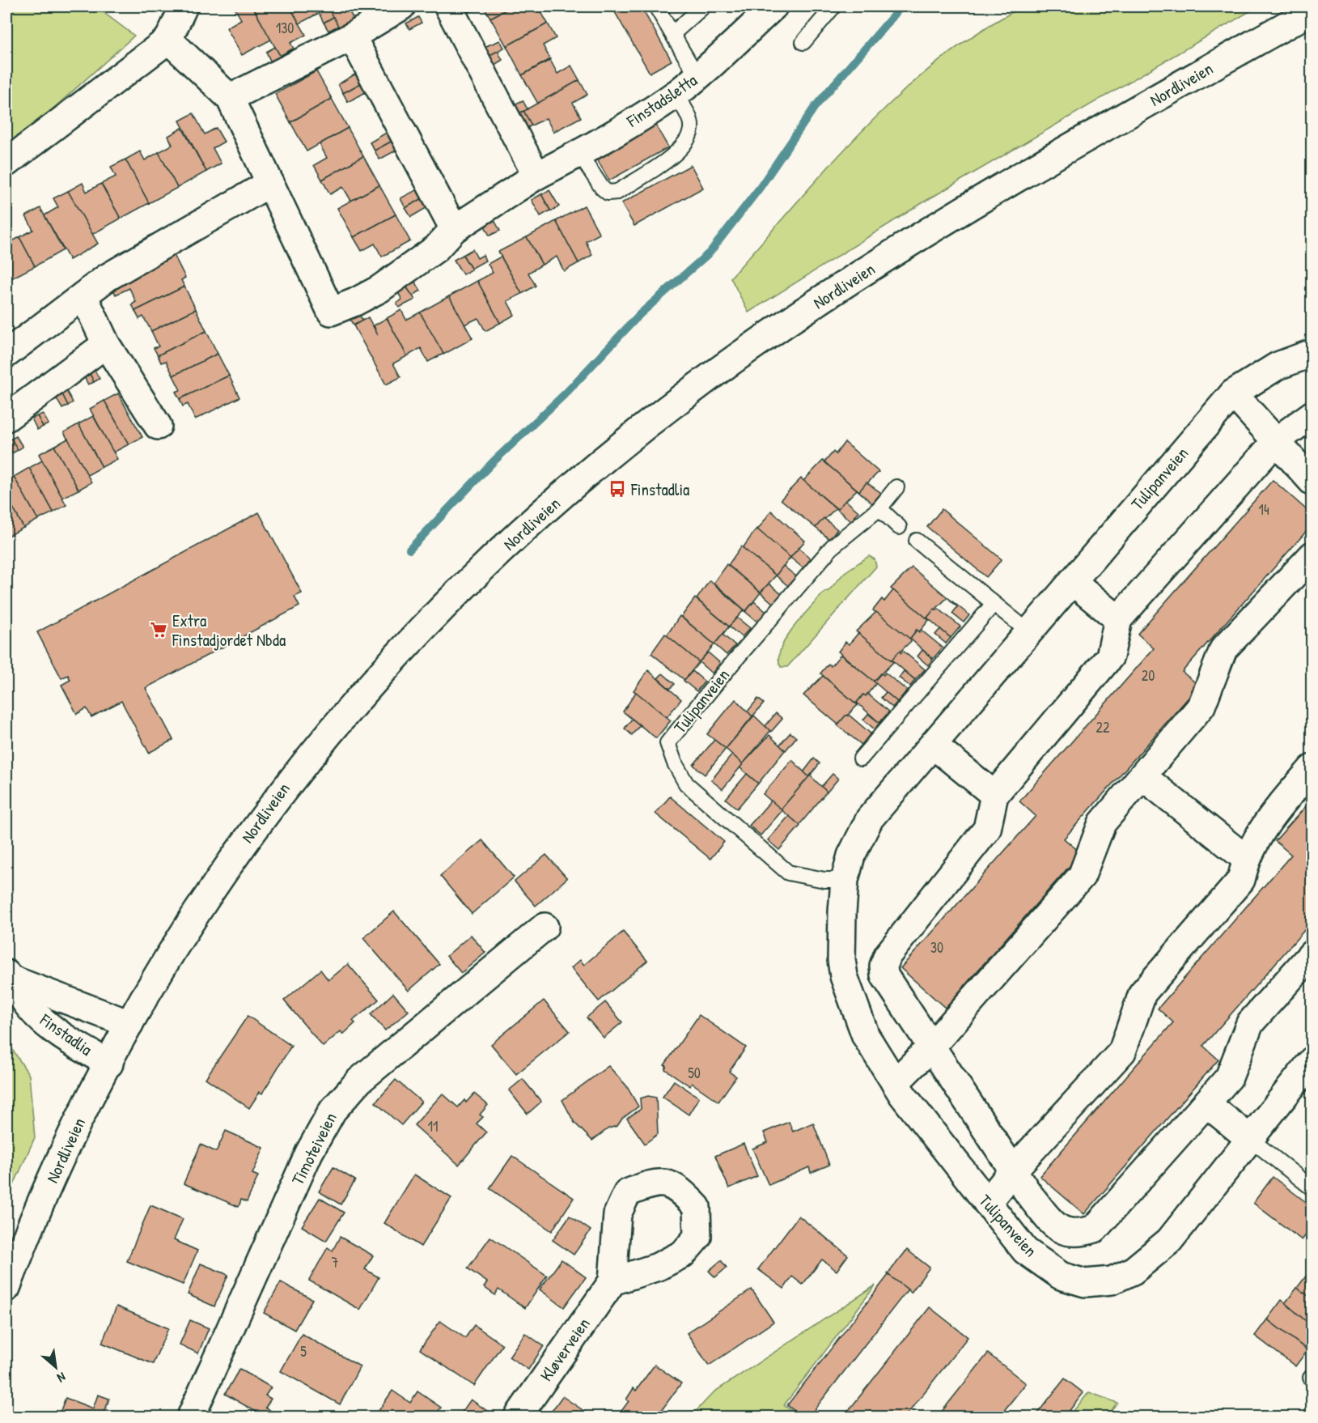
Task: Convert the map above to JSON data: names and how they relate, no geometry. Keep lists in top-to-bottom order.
{
  "streets": {
    "street": [
      "Nordliveien",
      "Finstadsletta",
      "Tulipanveien",
      "Finstadlia",
      "Timoteiveien",
      "Kløverveien"
    ]
  },
  "crossings": [
    ["Nordliveien", "Finstadlia"]
  ],
  "places": {
    "bus stop": ["Finstadlia"],
    "supermarket": ["Extra Finstadjordet Nbda"]
  },
  "house_numbers": [
    "130",
    "14",
    "20",
    "22",
    "30",
    "50",
    "11",
    "7",
    "5"
  ],
  "north": "bottom right"
}
